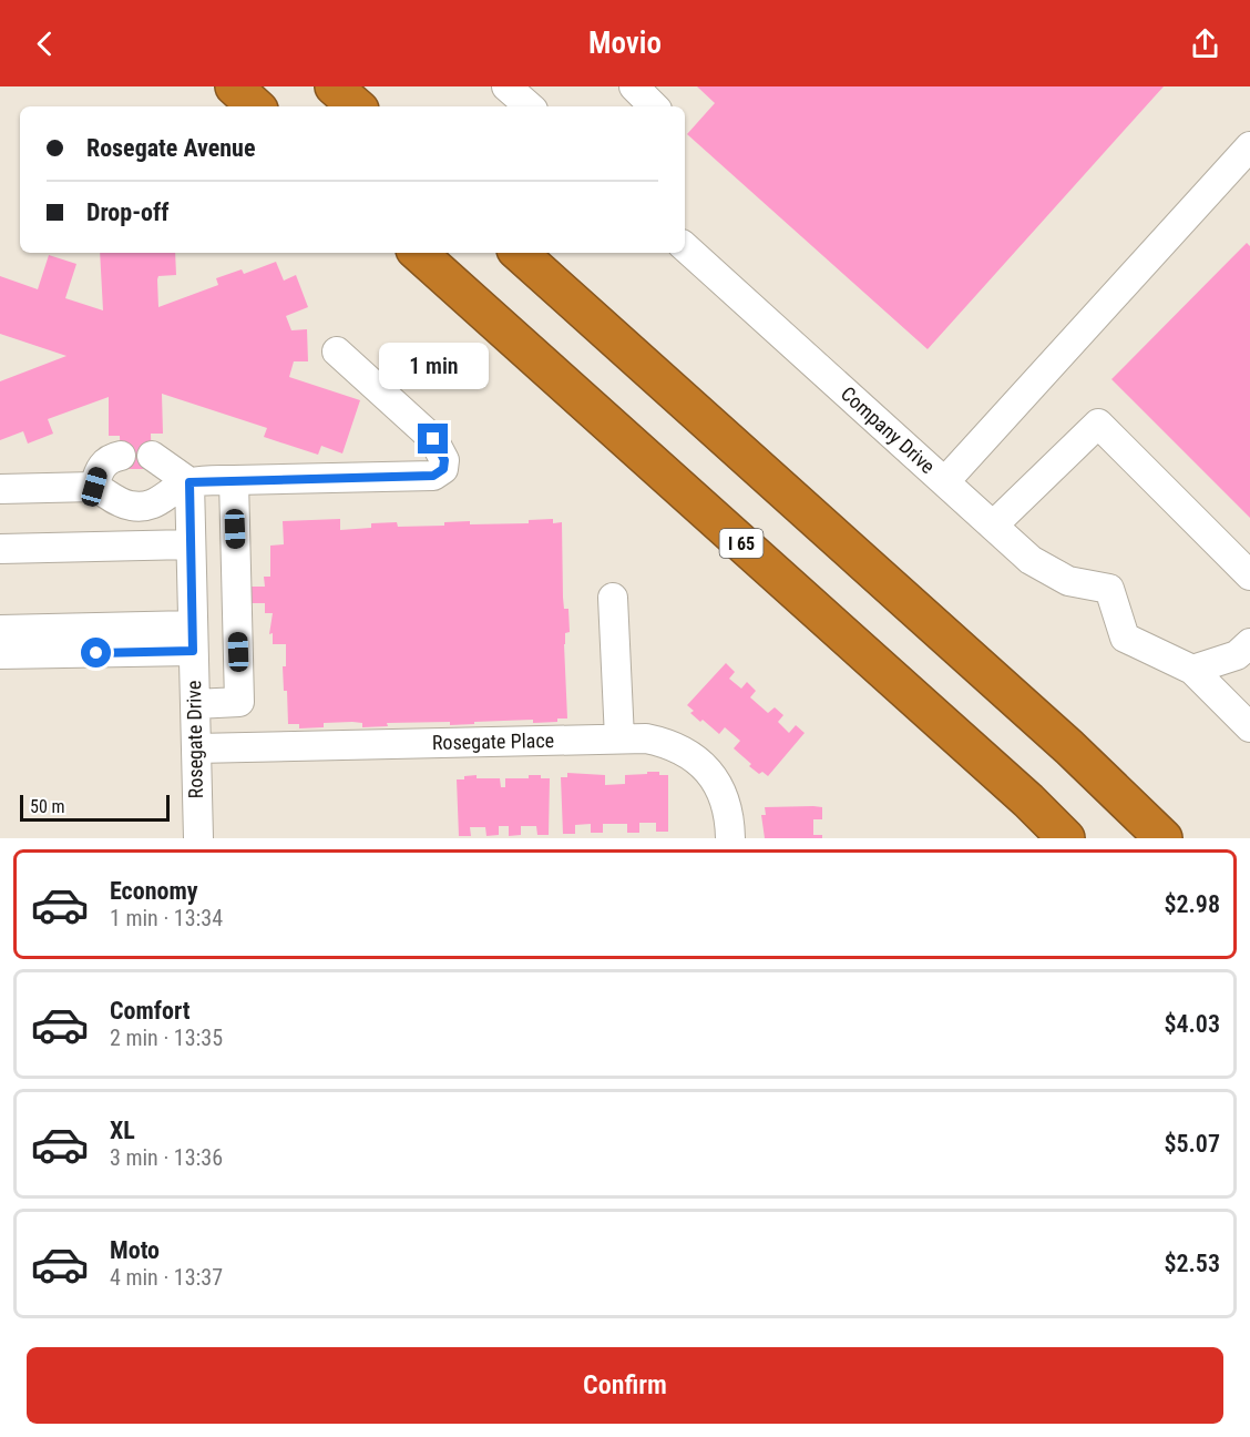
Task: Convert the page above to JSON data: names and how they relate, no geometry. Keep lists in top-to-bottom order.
{
  "streets": {
    "highway": ["I 65"],
    "street": ["Company Drive", "Rosegate Drive", "Rosegate Place"]
  },
  "crossings": [
    ["Rosegate Drive", "Rosegate Place"]
  ],
  "scale_bar": "50 m",
  "page": {
    "header": "Movio",
    "banner": ["Rosegate Avenue", "Drop-off"],
    "bubble": "1 min",
    "scale": "50 m",
    "list": [
      {
        "name": "Economy",
        "note": "1 min · 13:34",
        "value": "$2.98"
      },
      {
        "name": "Comfort",
        "note": "2 min · 13:35",
        "value": "$4.03"
      },
      {
        "name": "XL",
        "note": "3 min · 13:36",
        "value": "$5.07"
      },
      {
        "name": "Moto",
        "note": "4 min · 13:37",
        "value": "$2.53"
      }
    ],
    "buttons": "Confirm"
  }
}
